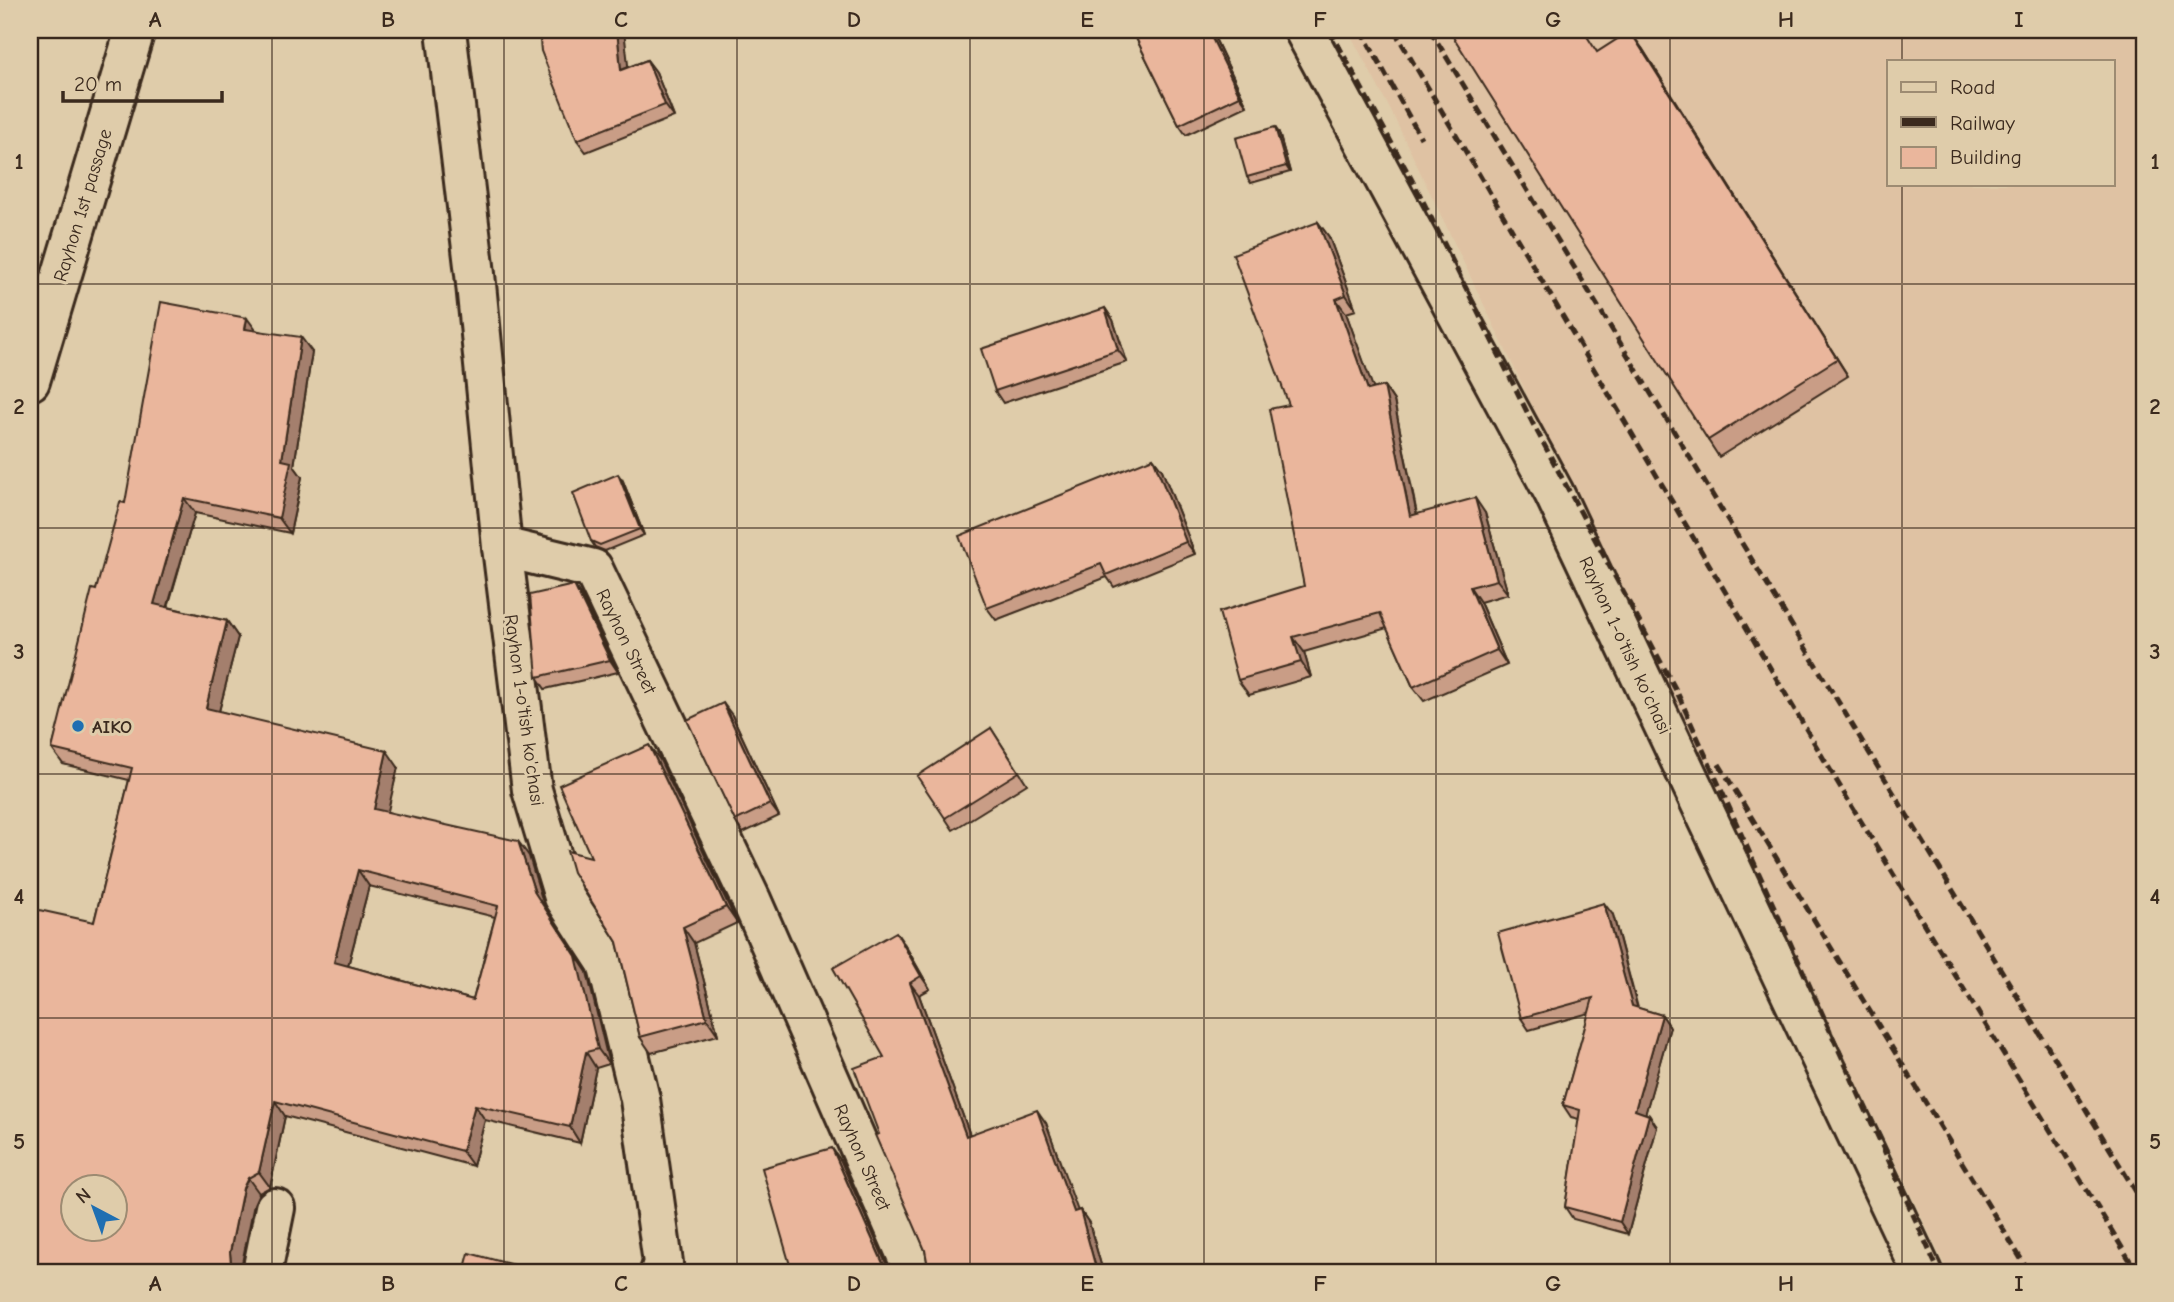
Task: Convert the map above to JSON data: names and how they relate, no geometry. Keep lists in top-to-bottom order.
{
  "streets": {
    "street": ["Rayhon 1st passage", "Rayhon Street", "Rayhon 1-o'tish ko'chasi"]
  },
  "crossings": [
    ["Rayhon Street", "Rayhon 1-o'tish ko'chasi"]
  ],
  "places": ["AIKO"],
  "legend": ["Road", "Railway", "Building"],
  "scale_bar": "20 m",
  "north": "top left",
  "grid": {
    "columns": [
      "A",
      "B",
      "C",
      "D",
      "E",
      "F",
      "G",
      "H",
      "I"
    ],
    "rows": [
      "1",
      "2",
      "3",
      "4",
      "5"
    ]
  }
}
